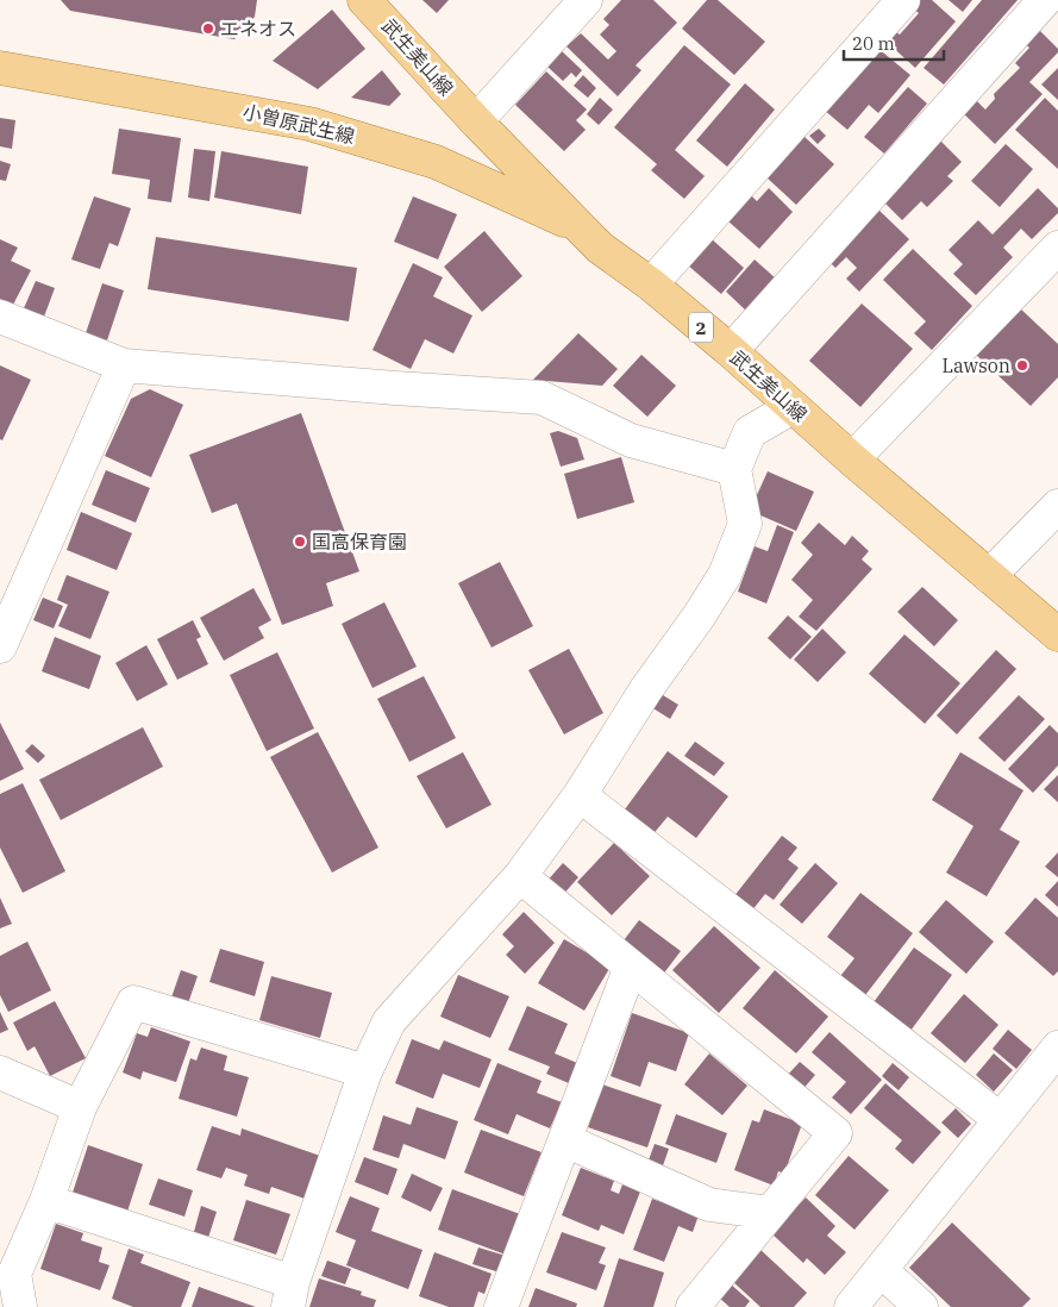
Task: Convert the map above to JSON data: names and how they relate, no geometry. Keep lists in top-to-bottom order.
{
  "streets": {
    "main road": ["武生美山線", "小曽原武生線", "2"]
  },
  "crossings": [
    ["武生美山線", "小曽原武生線"]
  ],
  "places": ["エネオス", "Lawson", "国高保育園"],
  "scale_bar": "20 m"
}
